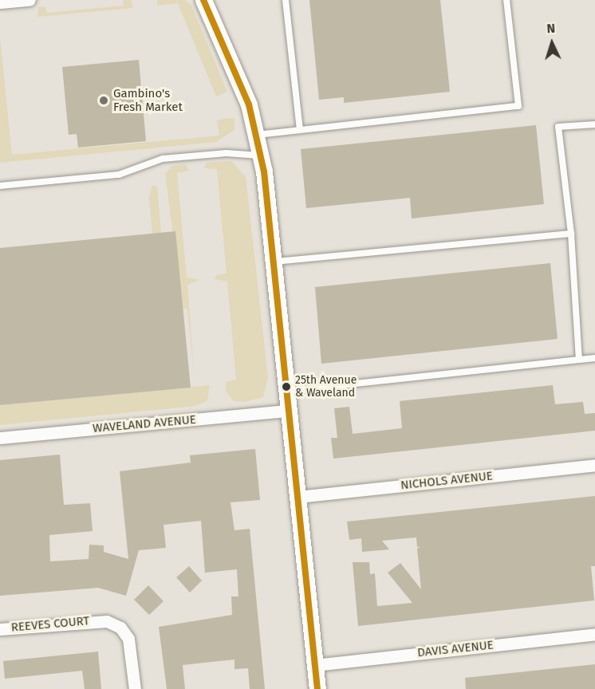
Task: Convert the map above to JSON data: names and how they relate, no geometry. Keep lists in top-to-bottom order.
{
  "streets": {
    "street": [
      "WAVELAND AVENUE",
      "NICHOLS AVENUE",
      "REEVES COURT",
      "DAVIS AVENUE"
    ]
  },
  "places": ["Gambino's Fresh Market", "25th Avenue & Waveland"],
  "north": "top"
}
